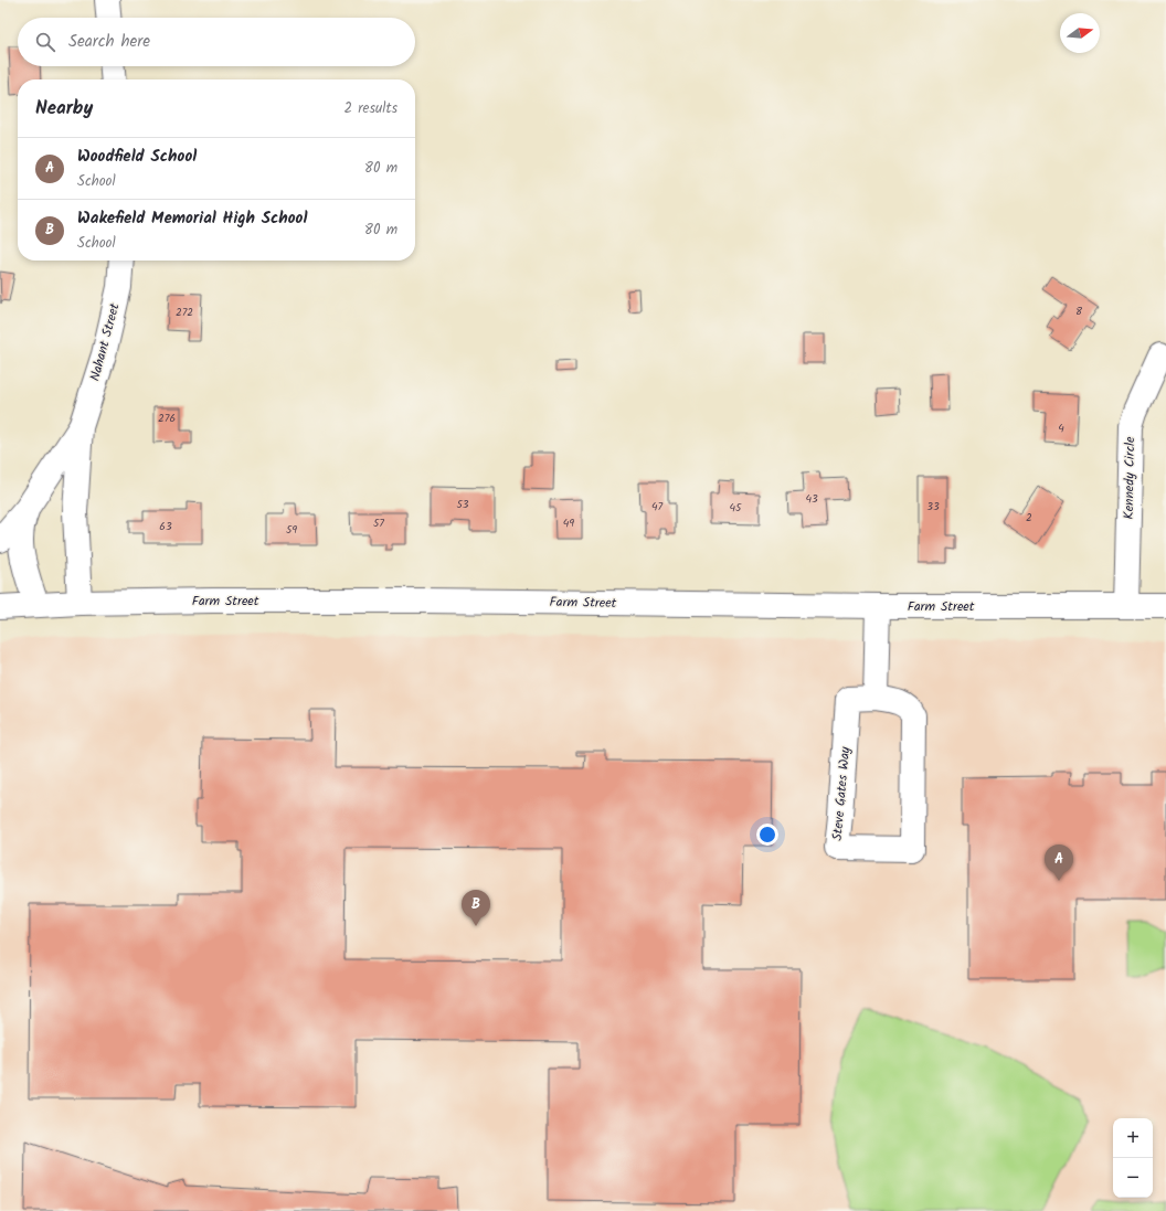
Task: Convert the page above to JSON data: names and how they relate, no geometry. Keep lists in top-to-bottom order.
{
  "streets": {
    "main road": [
      "Nahant Street",
      "Kennedy Circle",
      "Farm Street",
      "Steve Gates Way"
    ]
  },
  "crossings": [
    ["Nahant Street", "Farm Street"],
    ["Kennedy Circle", "Farm Street"]
  ],
  "house_numbers": [
    "8",
    "272",
    "276",
    "4",
    "43",
    "53",
    "47",
    "33",
    "45",
    "2",
    "57",
    "49",
    "63",
    "59"
  ],
  "north": "right",
  "page": {
    "search": "Search here",
    "heading": ["Nearby", "2 results"],
    "list": [
      {
        "mark": "A",
        "name": "Woodfield School",
        "note": "School",
        "value": "80 m"
      },
      {
        "mark": "B",
        "name": "Wakefield Memorial High School",
        "note": "School",
        "value": "80 m"
      }
    ],
    "pins": ["A", "B"],
    "map_buttons": ["+", "−"]
  }
}
